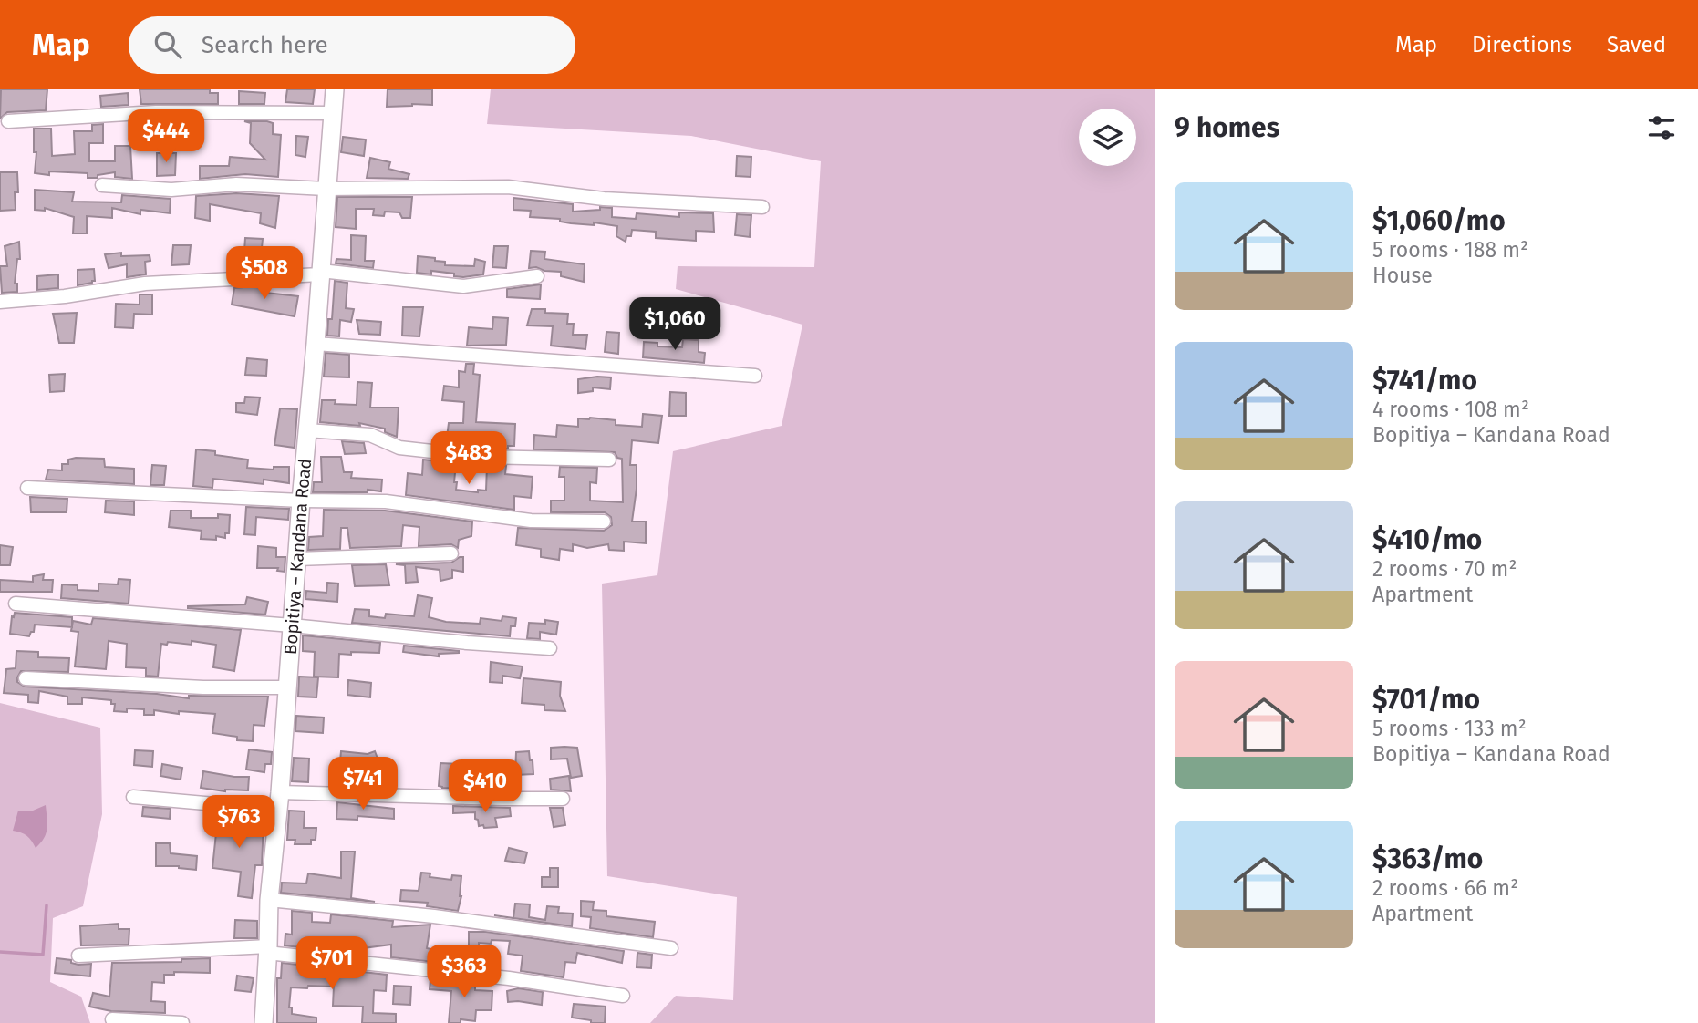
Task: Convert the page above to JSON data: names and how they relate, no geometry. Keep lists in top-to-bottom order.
{
  "streets": {
    "street": ["Bopitiya – Kandana Road"]
  },
  "page": {
    "header": "Map",
    "search": "Search here",
    "nav": ["Map", "Directions", "Saved"],
    "heading": "9 homes",
    "price": [
      "$444",
      "$508",
      "$1,060",
      "$483",
      "$741",
      "$410",
      "$763",
      "$701",
      "$363"
    ],
    "list": [
      {
        "name": "$1,060/mo",
        "note": "5 rooms · 188 m² · House"
      },
      {
        "name": "$741/mo",
        "note": "4 rooms · 108 m² · Bopitiya – Kandana Road"
      },
      {
        "name": "$410/mo",
        "note": "2 rooms · 70 m² · Apartment"
      },
      {
        "name": "$701/mo",
        "note": "5 rooms · 133 m² · Bopitiya – Kandana Road"
      },
      {
        "name": "$363/mo",
        "note": "2 rooms · 66 m² · Apartment"
      }
    ]
  }
}
